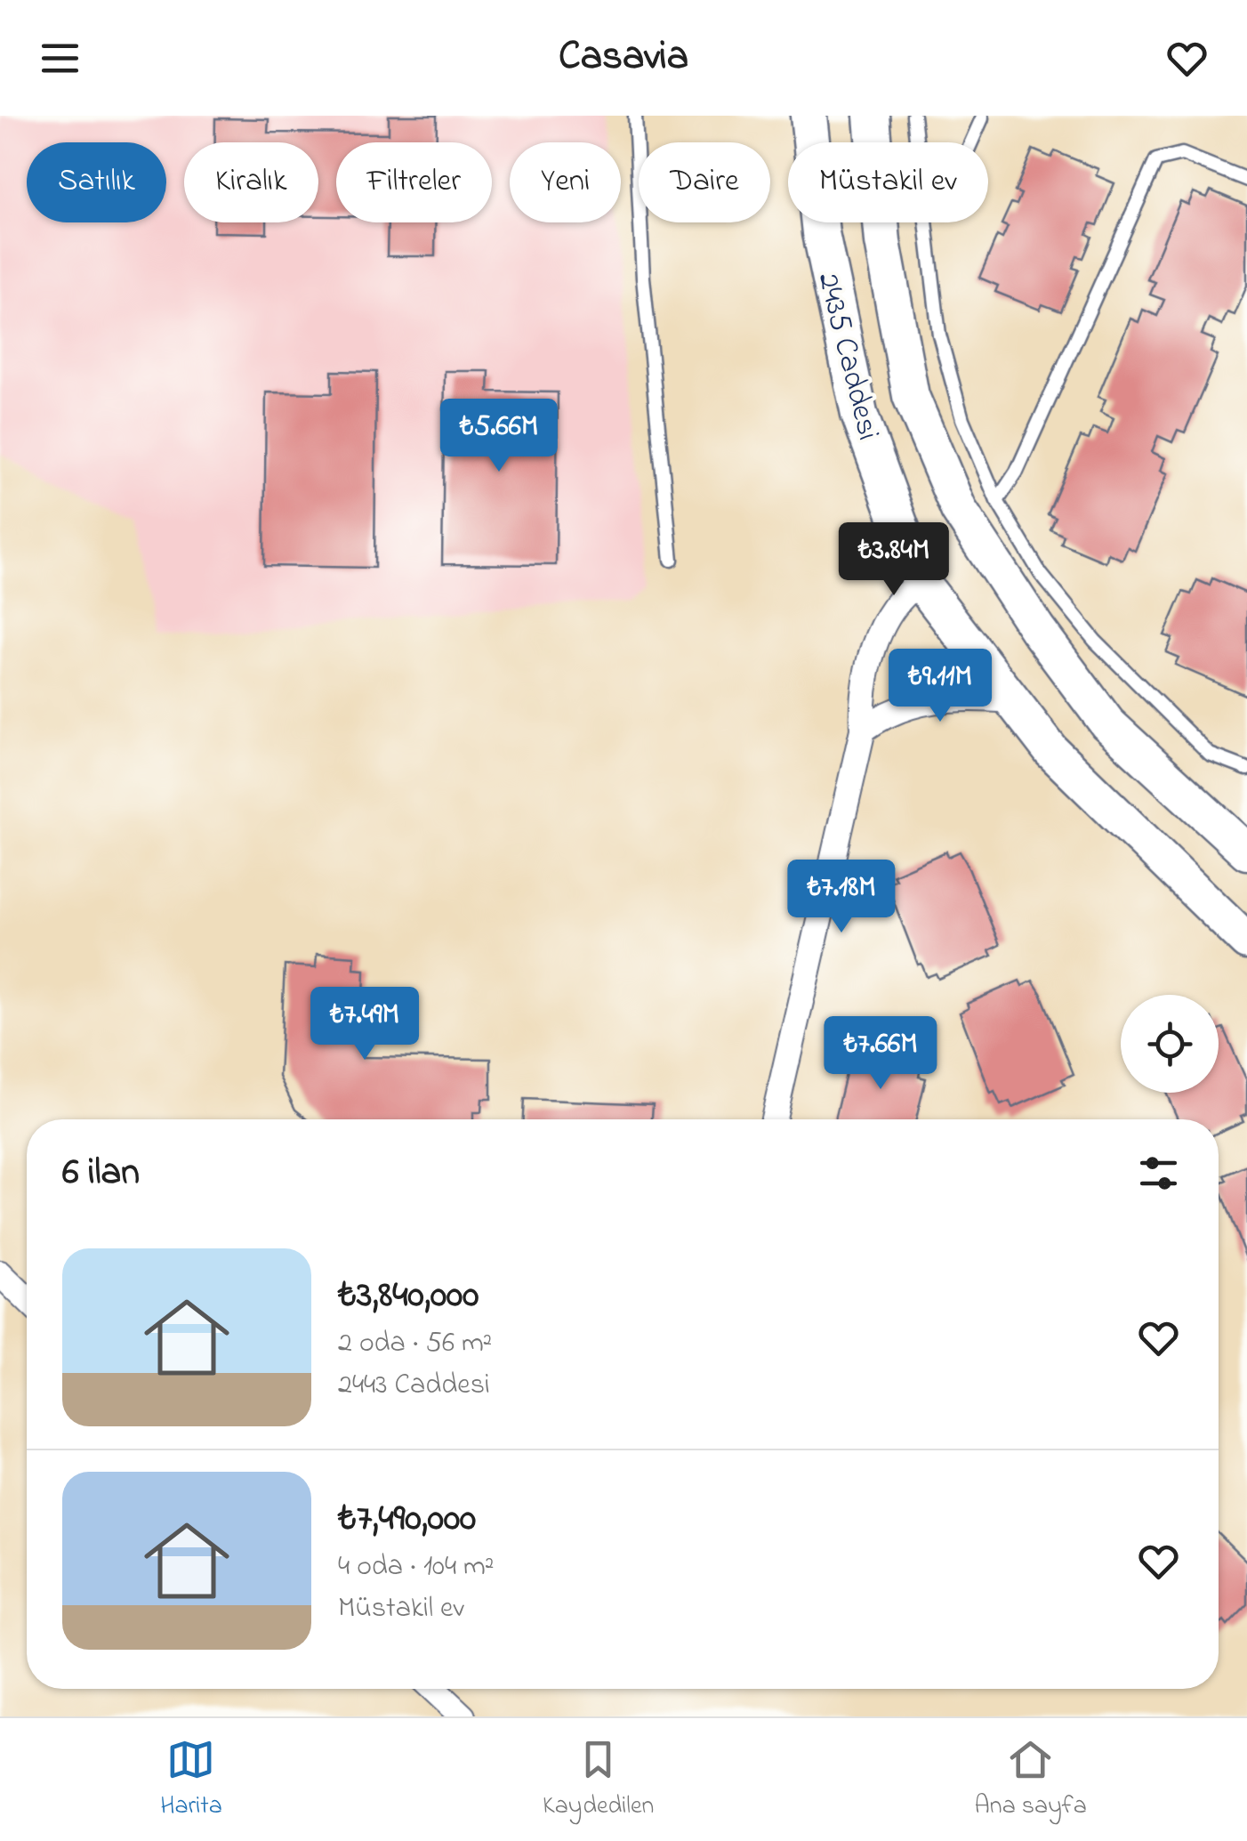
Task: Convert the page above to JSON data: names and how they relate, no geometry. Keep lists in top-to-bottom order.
{
  "streets": {
    "street": ["2435 Caddesi"]
  },
  "page": {
    "header": "Casavia",
    "chip": [
      "Satılık",
      "Kiralık",
      "Filtreler",
      "Yeni",
      "Daire",
      "Müstakil ev"
    ],
    "price": [
      "₺5.66M",
      "₺3.84M",
      "₺9.11M",
      "₺7.18M",
      "₺7.49M",
      "₺7.66M"
    ],
    "heading": "6 ilan",
    "list": [
      {
        "name": "₺3,840,000",
        "note": "2 oda · 56 m² · 2443 Caddesi"
      },
      {
        "name": "₺7,490,000",
        "note": "4 oda · 104 m² · Müstakil ev"
      }
    ],
    "tabs": ["Harita", "Kaydedilen", "Ana sayfa"]
  }
}
